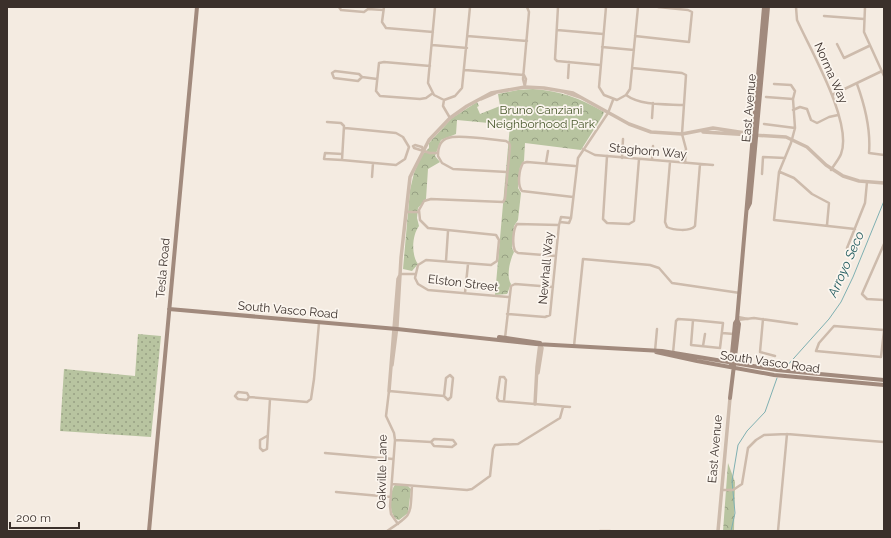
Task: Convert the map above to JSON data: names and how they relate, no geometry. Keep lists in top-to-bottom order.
{
  "streets": {
    "main road": ["East Avenue", "Tesla Road", "South Vasco Road"],
    "street": [
      "Norma Way",
      "Staghorn Way",
      "Newhall Way",
      "Elston Street",
      "Oakville Lane"
    ]
  },
  "crossings": [
    ["East Avenue", "South Vasco Road"],
    ["East Avenue", "Oakville Lane"],
    ["Tesla Road", "South Vasco Road"],
    ["Elston Street", "Oakville Lane"],
    ["South Vasco Road", "Oakville Lane"]
  ],
  "water": ["Arroyo Seco"],
  "parks": ["Bruno Canziani Neighborhood Park"],
  "scale_bar": "200 m"
}
